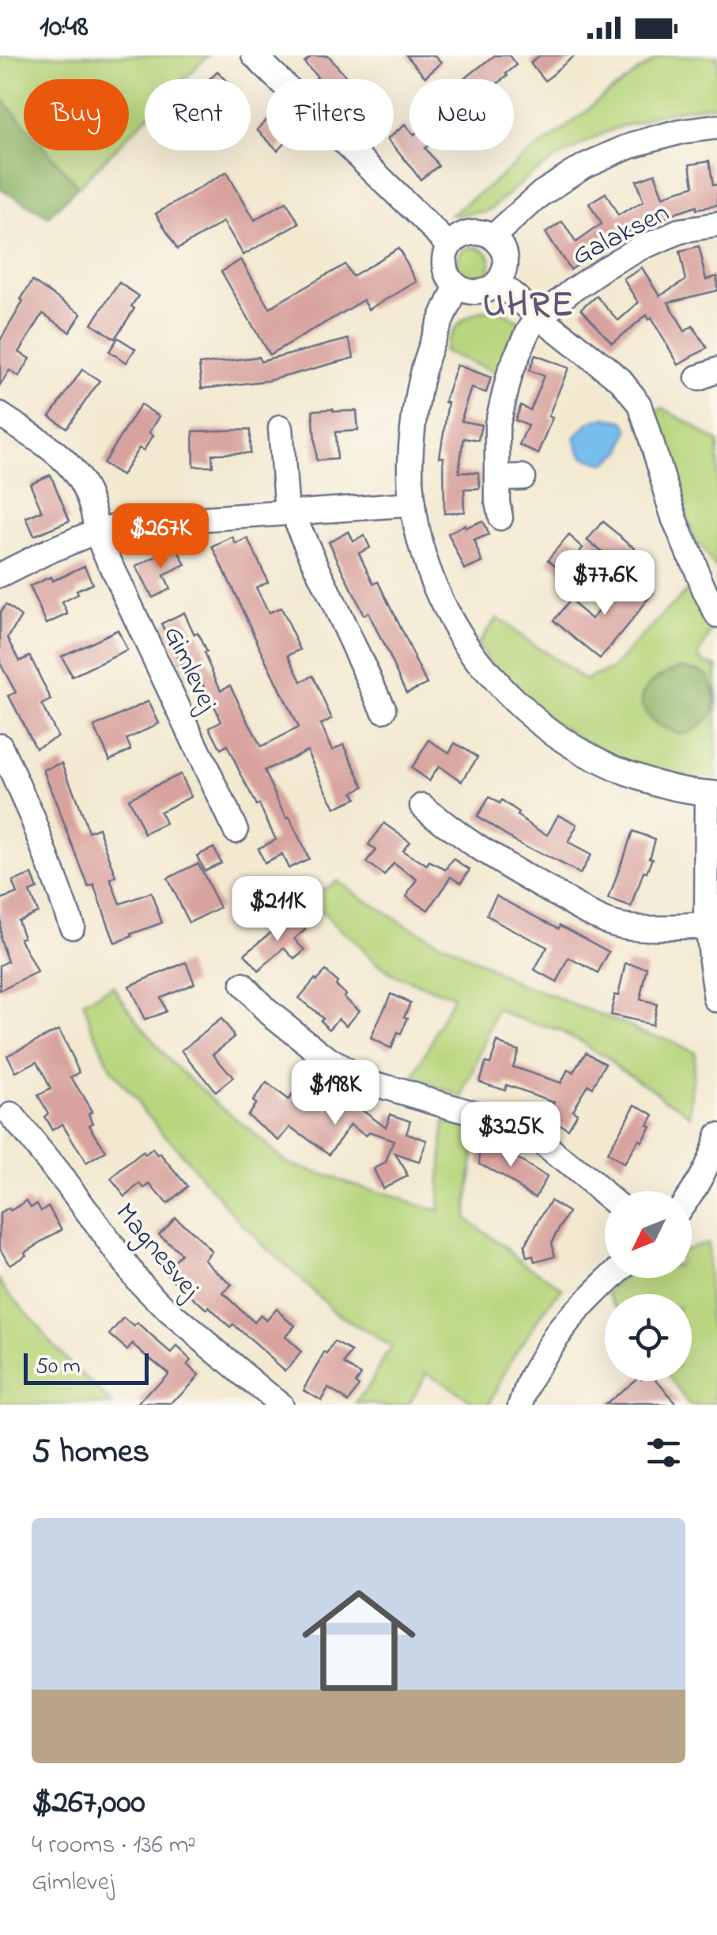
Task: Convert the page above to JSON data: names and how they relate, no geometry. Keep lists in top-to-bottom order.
{
  "streets": {
    "street": ["Galaksen", "Gimlevej", "Magnesvej"]
  },
  "districts": ["UHRE"],
  "scale_bar": "50 m",
  "north": "bottom left",
  "page": {
    "status": "10:48",
    "chip": [
      "Buy",
      "Rent",
      "Filters",
      "New"
    ],
    "price": [
      "$267K",
      "$77.6K",
      "$211K",
      "$198K",
      "$325K"
    ],
    "scale": "50 m",
    "heading": "5 homes",
    "list": [
      {
        "name": "$267,000",
        "note": "4 rooms · 136 m² · Gimlevej"
      }
    ]
  }
}
